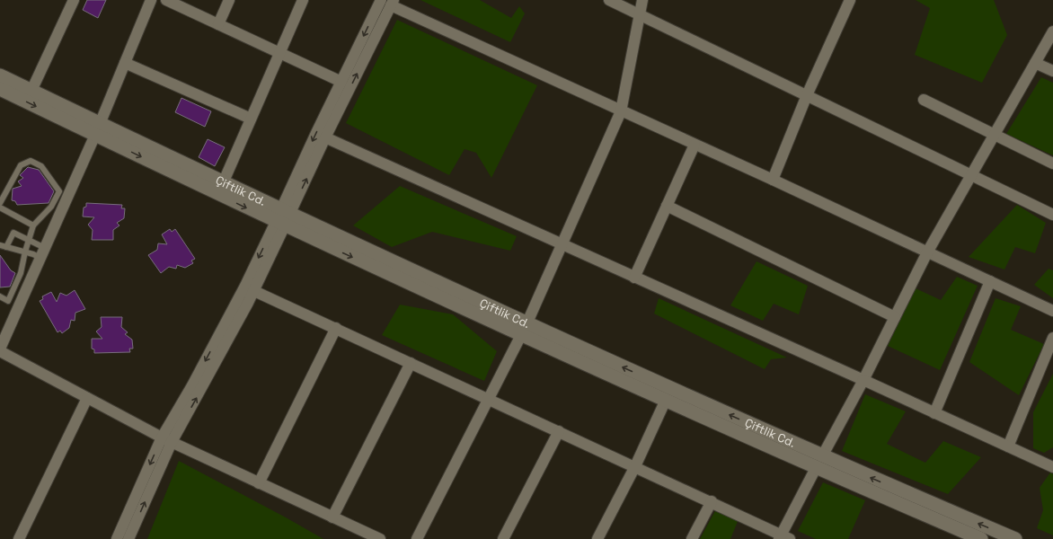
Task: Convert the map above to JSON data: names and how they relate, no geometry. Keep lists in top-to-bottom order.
{
  "streets": {
    "street": ["Çiftlik Cd."]
  }
}
